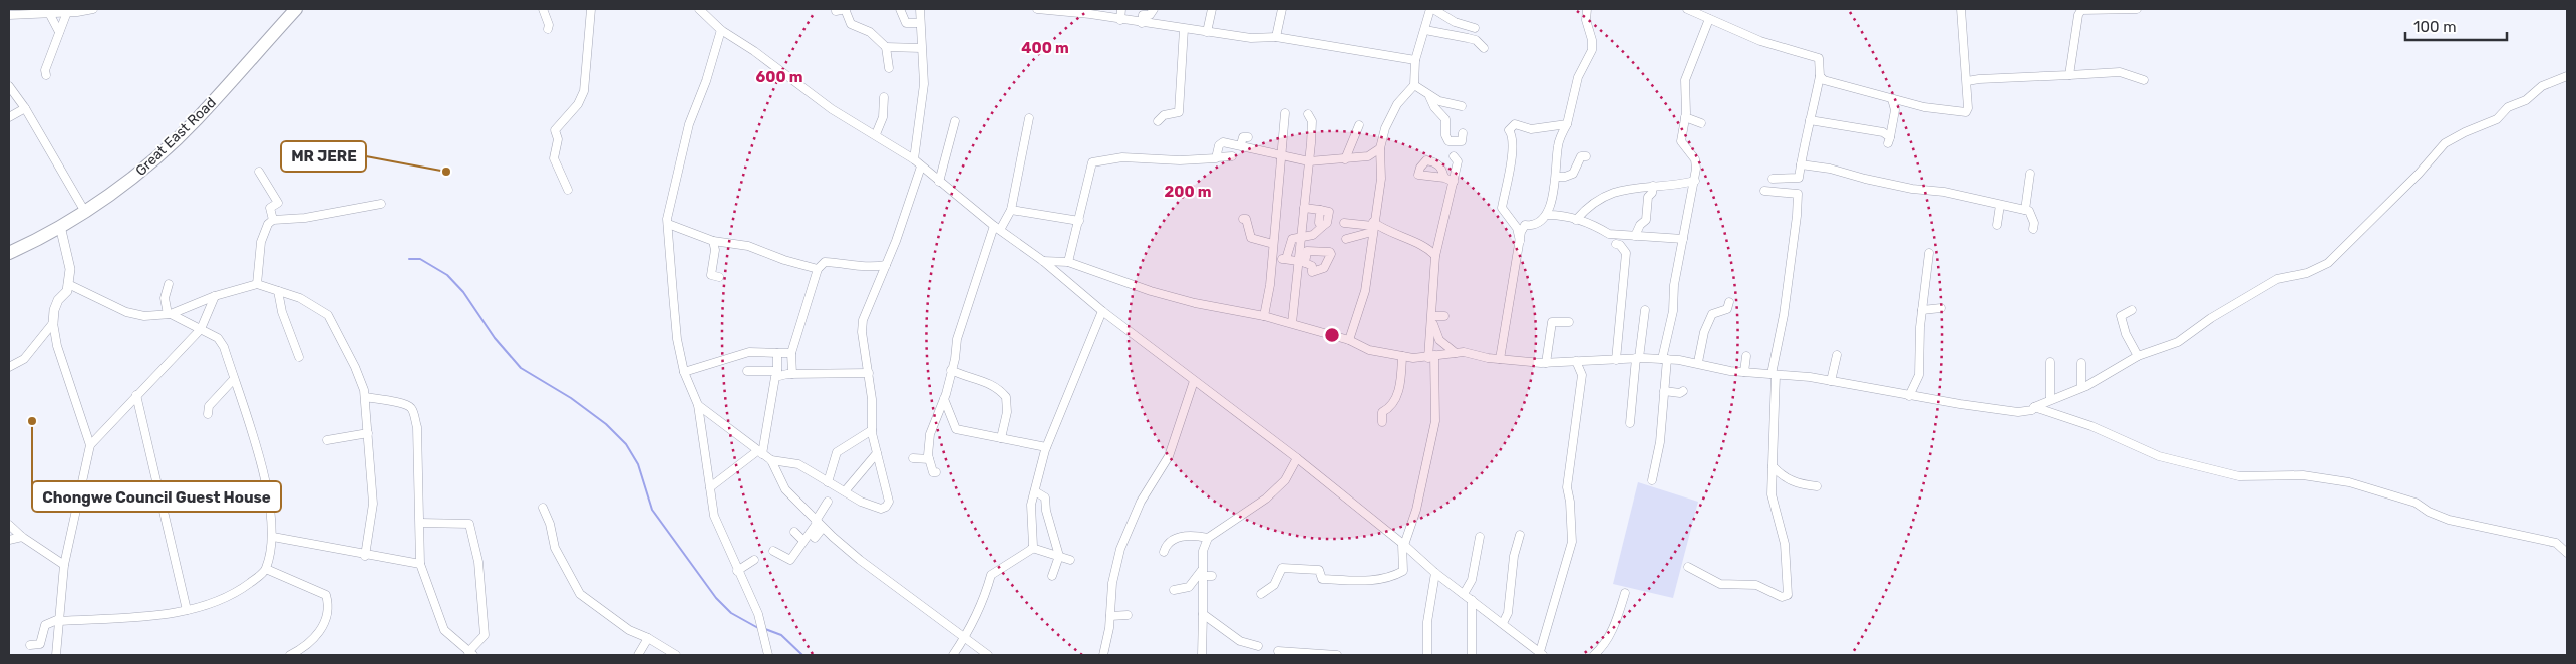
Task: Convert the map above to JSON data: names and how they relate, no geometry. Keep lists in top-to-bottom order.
{
  "streets": {
    "highway": ["Great East Road"]
  },
  "places": ["MR JERE", "Chongwe Council Guest House"],
  "scale_bar": "100 m",
  "rings": ["400 m", "600 m", "200 m"]
}
